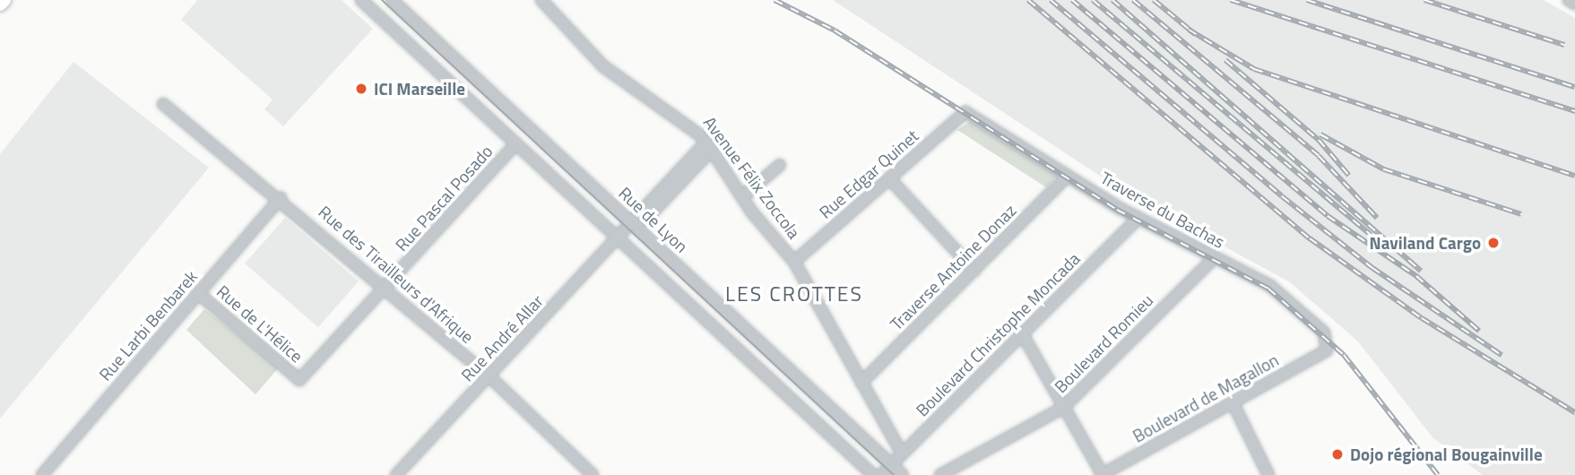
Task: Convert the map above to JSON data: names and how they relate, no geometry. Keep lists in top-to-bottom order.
{
  "streets": {
    "street": [
      "Rue Edgar Quinet",
      "Avenue Félix Zoccola",
      "Rue Pascal Posado",
      "Traverse du Bachas",
      "Rue de Lyon",
      "Traverse Antoine Donaz",
      "Rue des Tirailleurs d'Afrique",
      "Rue de L'Hélice",
      "Rue Larbi Benbarek",
      "Boulevard Christophe Moncada",
      "Rue André Allar",
      "Boulevard Romieu",
      "Boulevard de Magallon"
    ]
  },
  "crossings": [
    ["Rue Edgar Quinet", "Avenue Félix Zoccola"],
    ["Rue Edgar Quinet", "Traverse du Bachas"],
    ["Avenue Félix Zoccola", "Traverse Antoine Donaz"],
    ["Avenue Félix Zoccola", "Boulevard Christophe Moncada"],
    ["Avenue Félix Zoccola", "Rue André Allar"],
    ["Rue Pascal Posado", "Rue des Tirailleurs d'Afrique"],
    ["Rue Pascal Posado", "Rue de L'Hélice"],
    ["Traverse du Bachas", "Traverse Antoine Donaz"],
    ["Traverse du Bachas", "Boulevard Christophe Moncada"],
    ["Traverse du Bachas", "Boulevard Romieu"],
    ["Traverse du Bachas", "Boulevard de Magallon"],
    ["Rue de Lyon", "Boulevard Christophe Moncada"],
    ["Rue de Lyon", "Rue André Allar"],
    ["Rue des Tirailleurs d'Afrique", "Rue Larbi Benbarek"],
    ["Rue des Tirailleurs d'Afrique", "Rue André Allar"],
    ["Rue de L'Hélice", "Rue Larbi Benbarek"]
  ],
  "districts": ["LES CROTTES"],
  "places": ["ICI Marseille", "Naviland Cargo", "Dojo régional Bougainville"]
}
